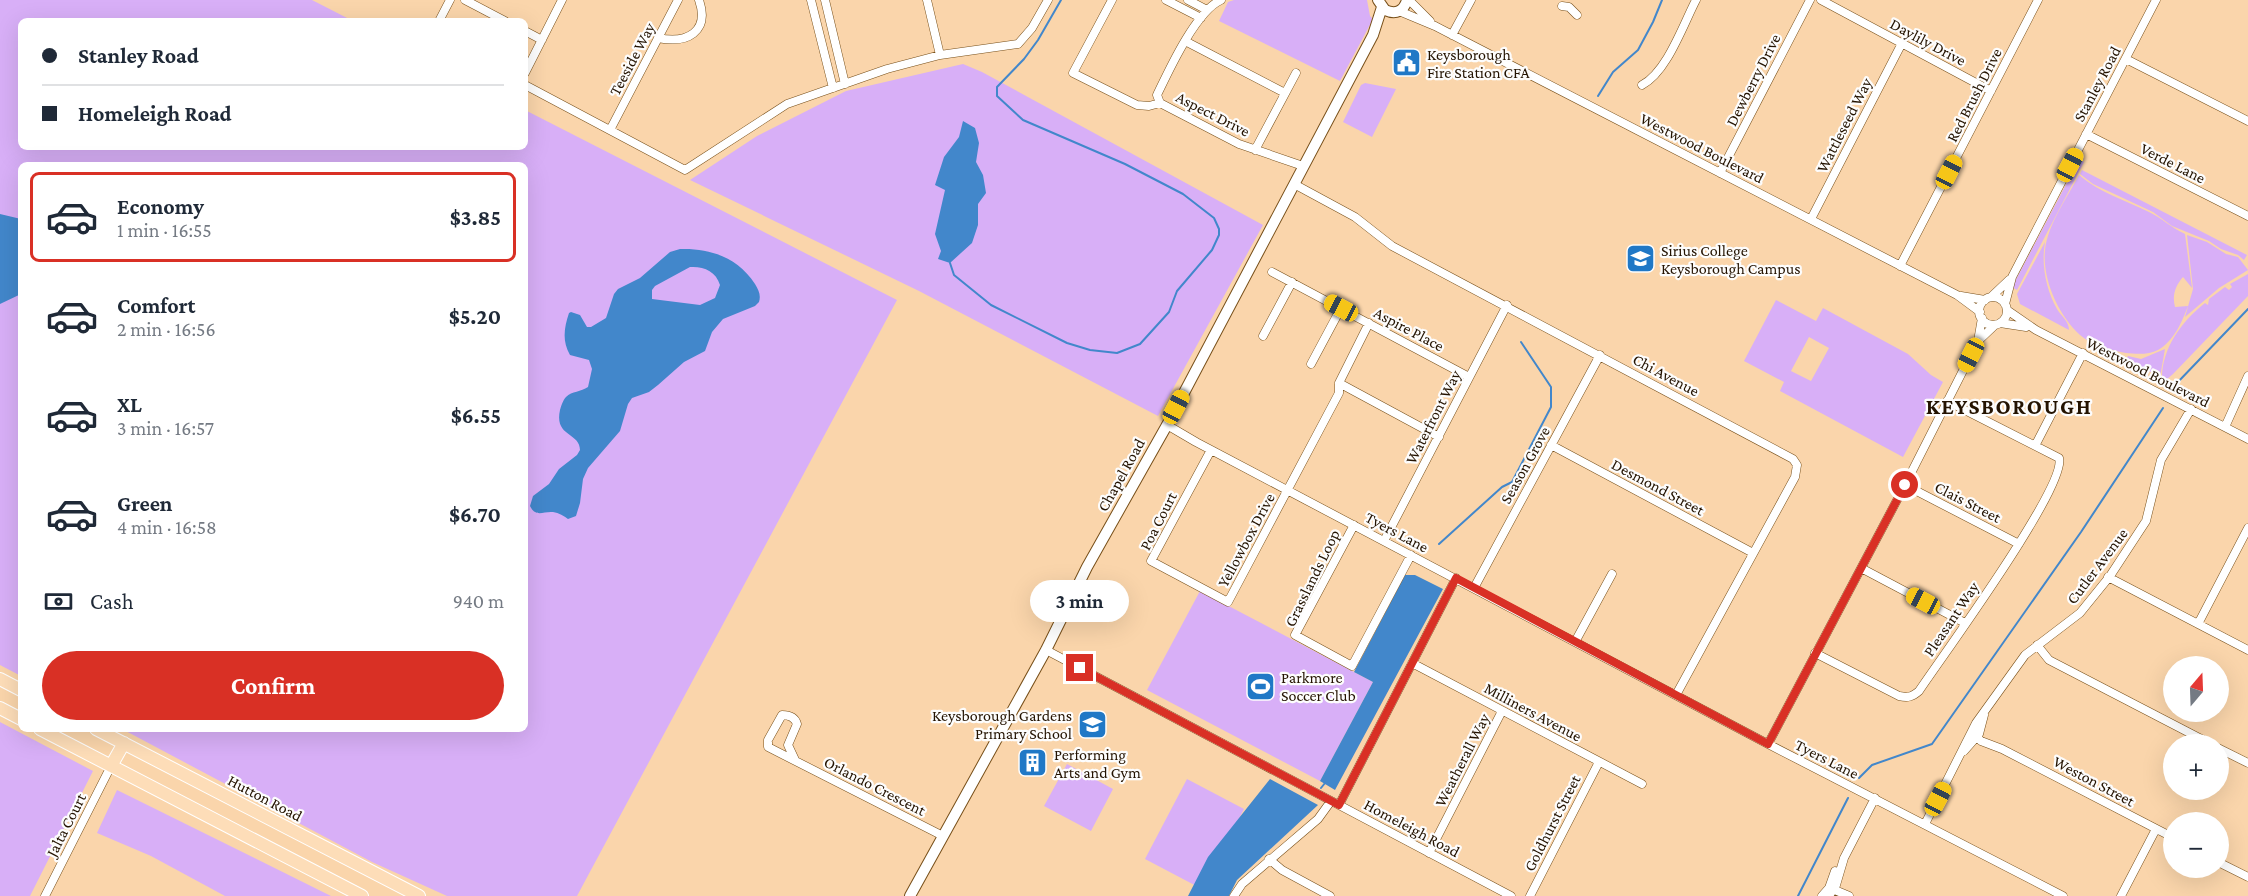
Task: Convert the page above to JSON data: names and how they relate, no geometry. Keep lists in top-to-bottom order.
{
  "streets": {
    "main road": ["Chapel Road", "Hutton Road"],
    "street": [
      "Daylily Drive",
      "Teeside Way",
      "Dewberry Drive",
      "Stanley Road",
      "Red Brush Drive",
      "Aspect Drive",
      "Wattleseed Way",
      "Westwood Boulevard",
      "Verde Lane",
      "Aspire Place",
      "Chi Avenue",
      "Waterfront Way",
      "Season Grove",
      "Desmond Street",
      "Clais Street",
      "Poa Court",
      "Tyers Lane",
      "Yellowbox Drive",
      "Cutler Avenue",
      "Grasslands Loop",
      "Pleasant Way",
      "Milliners Avenue",
      "Weatherall Way",
      "Weston Street",
      "Orlando Crescent",
      "Goldhurst Street",
      "Jalta Court",
      "Homeleigh Road"
    ]
  },
  "crossings": [
    ["Daylily Drive", "Red Brush Drive"],
    ["Daylily Drive", "Wattleseed Way"],
    ["Dewberry Drive", "Westwood Boulevard"],
    ["Stanley Road", "Westwood Boulevard"],
    ["Stanley Road", "Verde Lane"],
    ["Red Brush Drive", "Westwood Boulevard"],
    ["Aspect Drive", "Chapel Road"],
    ["Wattleseed Way", "Westwood Boulevard"],
    ["Westwood Boulevard", "Chapel Road"],
    ["Westwood Boulevard", "Cutler Avenue"],
    ["Aspire Place", "Waterfront Way"],
    ["Aspire Place", "Yellowbox Drive"],
    ["Chi Avenue", "Waterfront Way"],
    ["Chi Avenue", "Season Grove"],
    ["Chi Avenue", "Chapel Road"],
    ["Chi Avenue", "Desmond Street"],
    ["Chi Avenue", "Tyers Lane"],
    ["Waterfront Way", "Tyers Lane"],
    ["Season Grove", "Desmond Street"],
    ["Season Grove", "Tyers Lane"],
    ["Chapel Road", "Tyers Lane"],
    ["Chapel Road", "Orlando Crescent"],
    ["Chapel Road", "Homeleigh Road"],
    ["Clais Street", "Pleasant Way"],
    ["Poa Court", "Tyers Lane"],
    ["Poa Court", "Yellowbox Drive"],
    ["Tyers Lane", "Yellowbox Drive"],
    ["Tyers Lane", "Cutler Avenue"],
    ["Tyers Lane", "Grasslands Loop"],
    ["Cutler Avenue", "Weston Street"],
    ["Milliners Avenue", "Weatherall Way"],
    ["Milliners Avenue", "Goldhurst Street"],
    ["Weatherall Way", "Homeleigh Road"]
  ],
  "districts": ["KEYSBOROUGH"],
  "places": {
    "public building": ["Keysborough Fire Station CFA"],
    "school or university": ["Sirius College Keysborough Campus", "Keysborough Gardens Primary School"],
    "sports": ["Parkmore Soccer Club"],
    "building": ["Performing Arts and Gym"]
  },
  "north": "top",
  "page": {
    "banner": ["Stanley Road", "Homeleigh Road"],
    "list": [
      {
        "name": "Economy",
        "note": "1 min · 16:55",
        "value": "$3.85"
      },
      {
        "name": "Comfort",
        "note": "2 min · 16:56",
        "value": "$5.20"
      },
      {
        "name": "XL",
        "note": "3 min · 16:57",
        "value": "$6.55"
      },
      {
        "name": "Green",
        "note": "4 min · 16:58",
        "value": "$6.70"
      }
    ],
    "pay": ["Cash", "940 m"],
    "bubble": "3 min",
    "buttons": "Confirm",
    "map_buttons": ["+", "−"]
  }
}
